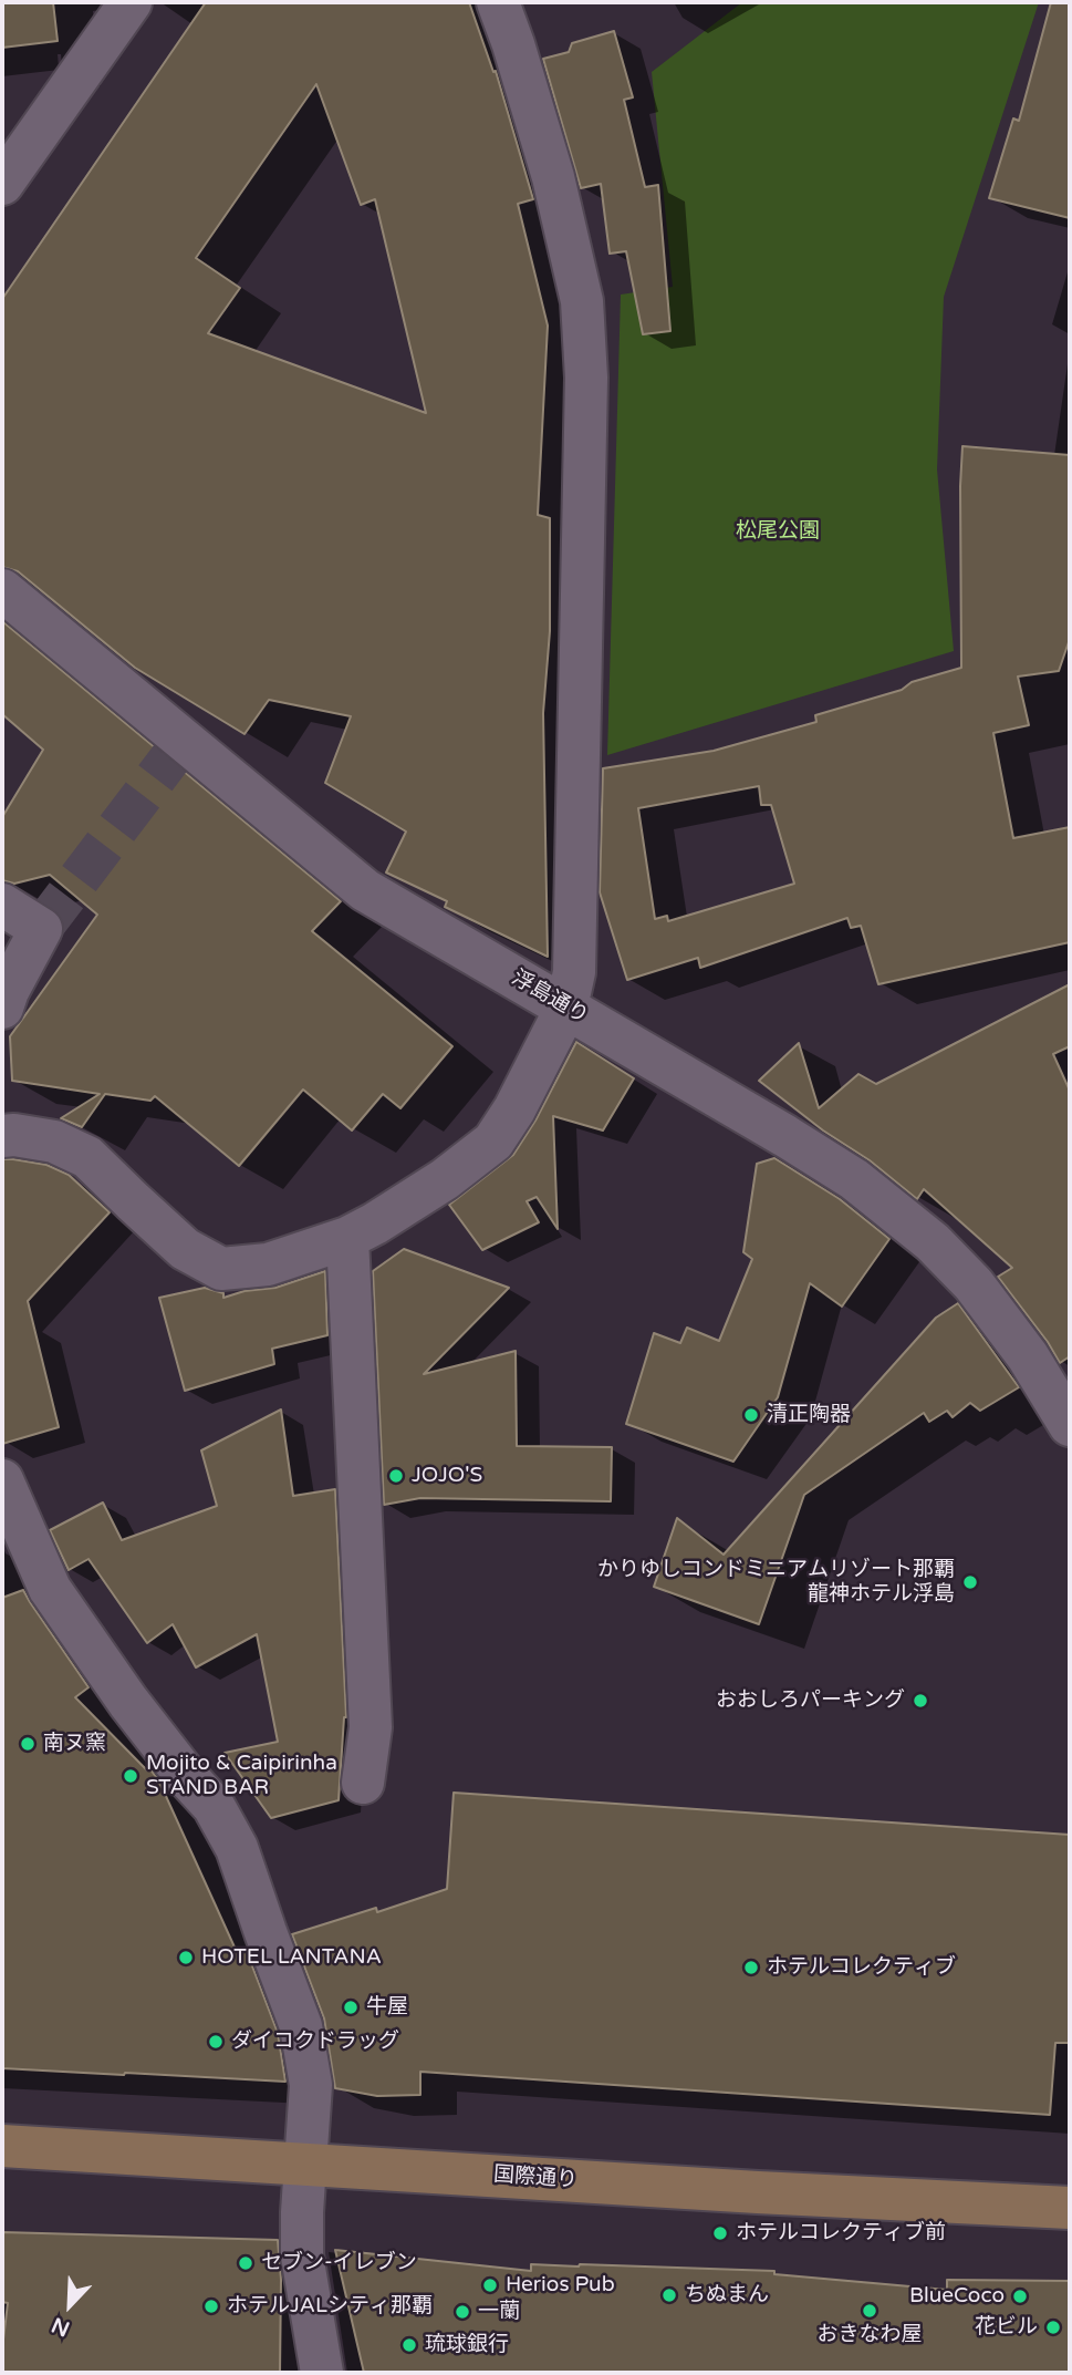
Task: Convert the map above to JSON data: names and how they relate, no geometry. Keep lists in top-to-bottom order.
{
  "streets": {
    "main road": ["国際通り"],
    "street": ["浮島通り"]
  },
  "parks": ["松尾公園"],
  "places": [
    "清正陶器",
    "JOJO'S",
    "かりゆしコンドミニアムリゾート那覇 龍神ホテル浮島",
    "おおしろパーキング",
    "南ヌ窯",
    "Mojito & Caipirinha STAND BAR",
    "HOTEL LANTANA",
    "ホテルコレクティブ",
    "牛屋",
    "ダイコクドラッグ",
    "ホテルコレクティブ前",
    "セブン-イレブン",
    "Herios Pub",
    "ちぬまん",
    "BlueCoco",
    "ホテルJALシティ那覇",
    "おきなわ屋",
    "一蘭",
    "花ビル",
    "琉球銀行"
  ],
  "north": "bottom left"
}
